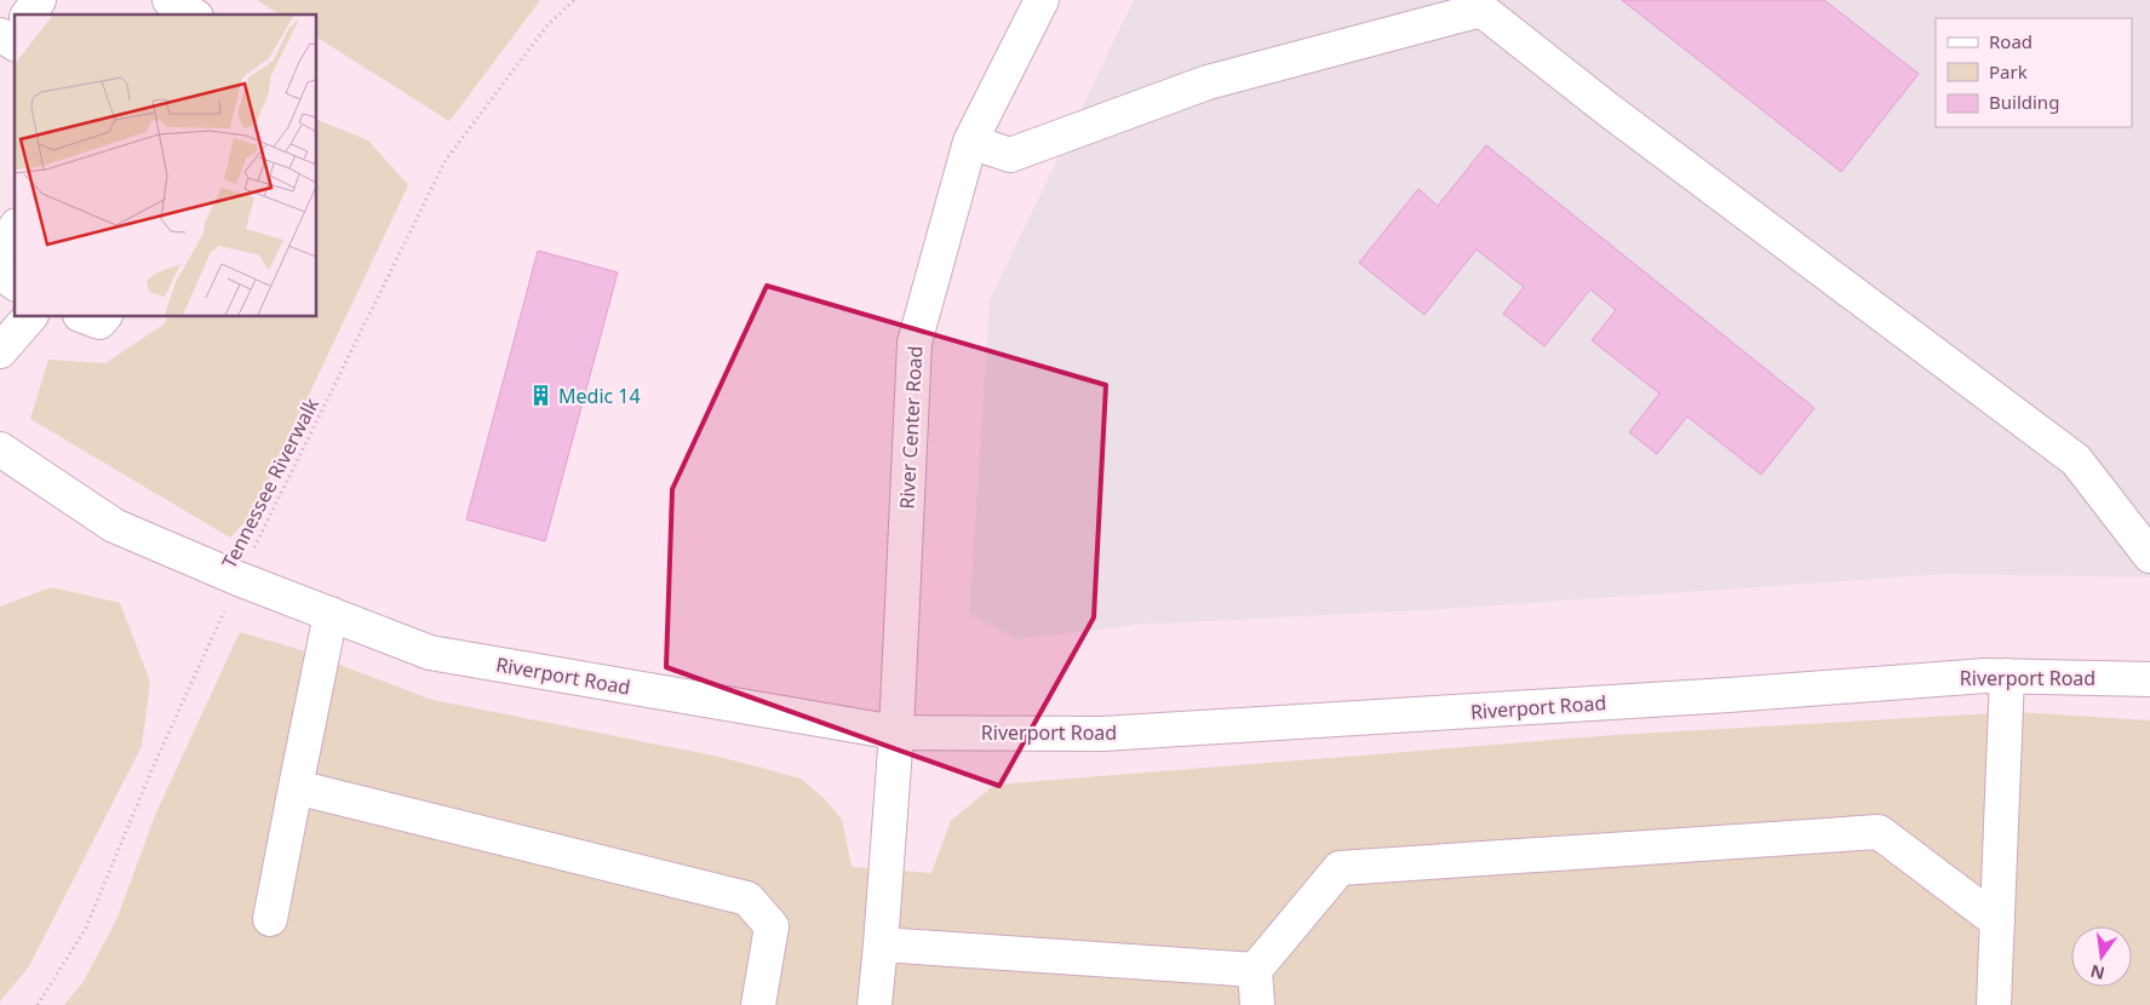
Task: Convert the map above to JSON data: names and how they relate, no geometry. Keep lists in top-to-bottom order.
{
  "streets": {
    "street": ["River Center Road", "Riverport Road"],
    "path": ["Tennessee Riverwalk"]
  },
  "crossings": [
    ["River Center Road", "Riverport Road"],
    ["Tennessee Riverwalk", "Riverport Road"]
  ],
  "places": {
    "building": ["Medic 14"]
  },
  "legend": ["Road", "Park", "Building"],
  "north": "bottom"
}
